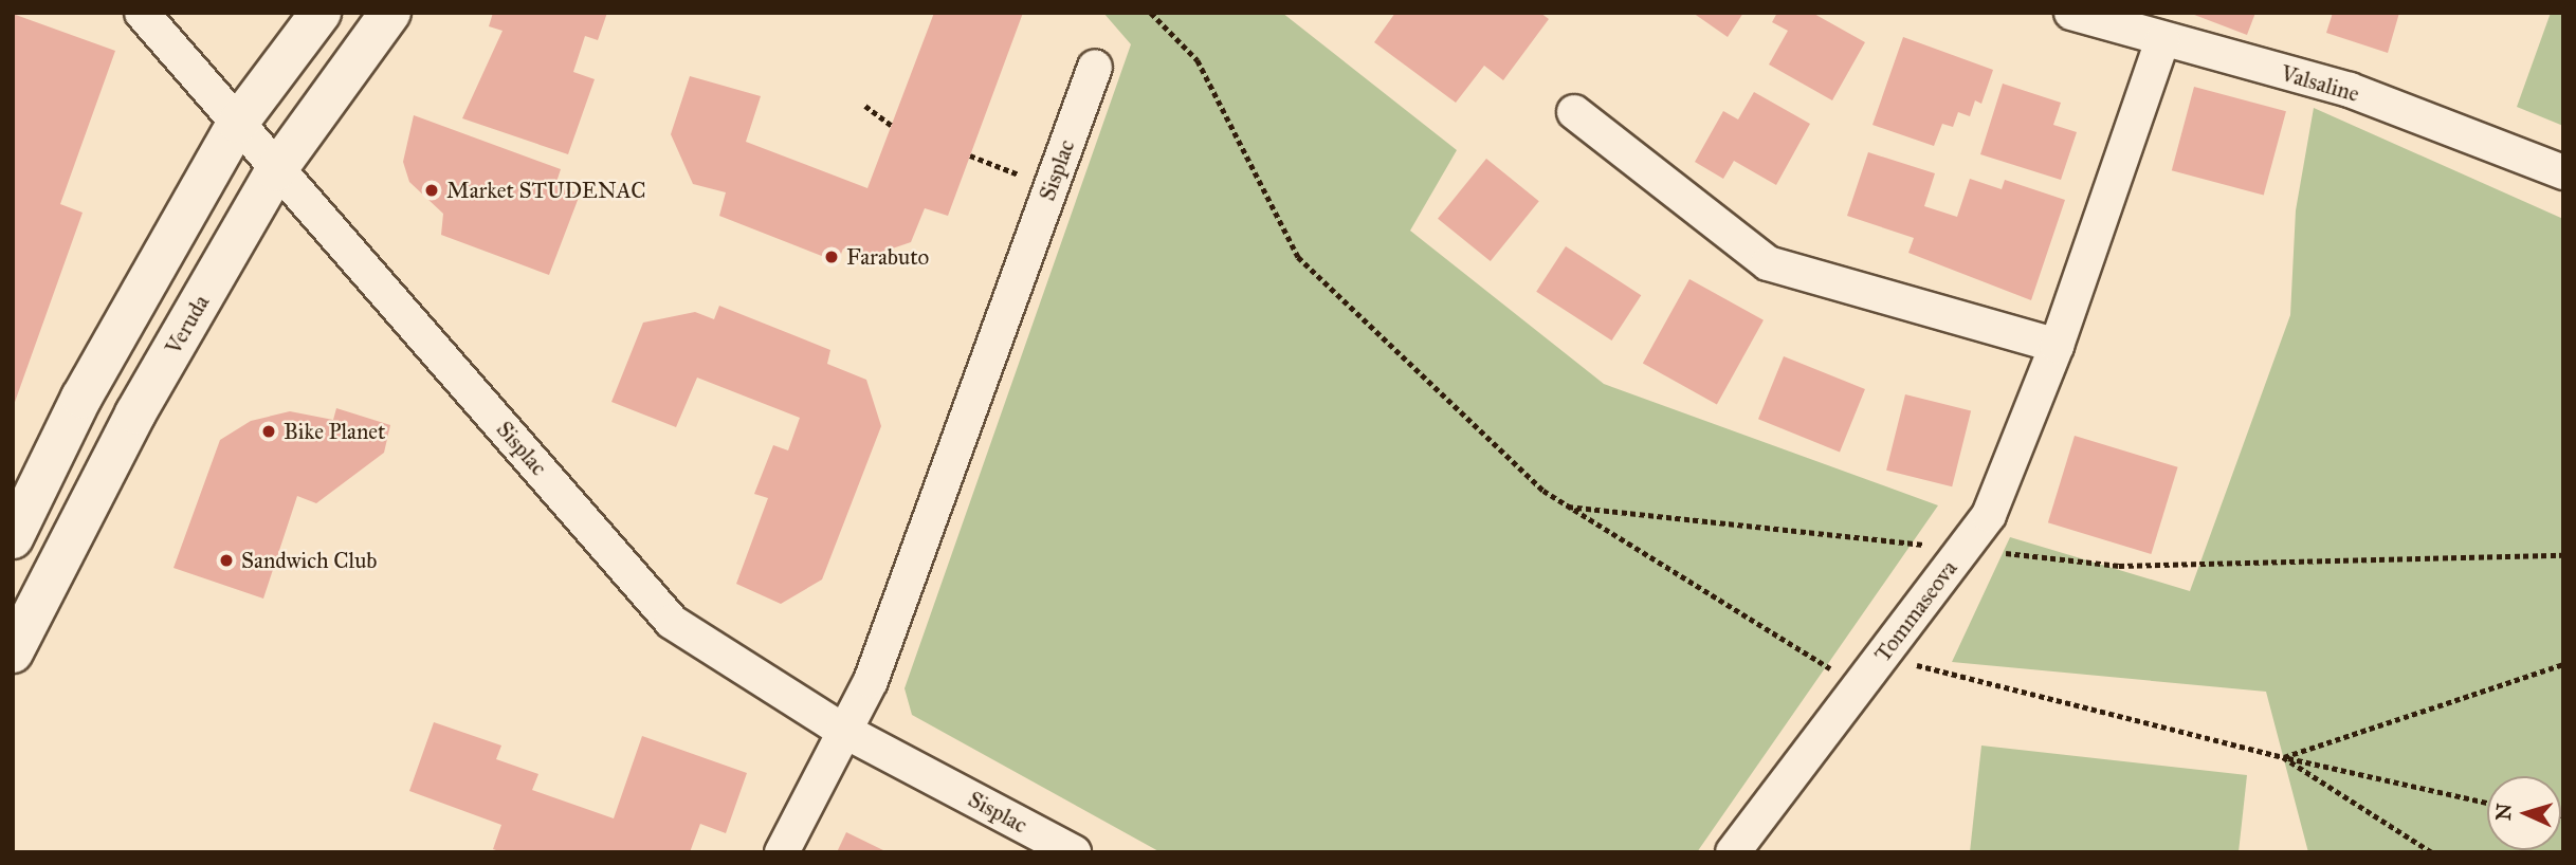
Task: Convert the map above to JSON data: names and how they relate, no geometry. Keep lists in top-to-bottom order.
{
  "streets": {
    "main road": ["Veruda"],
    "street": ["Valsaline", "Sisplac", "Tommaseova"]
  },
  "crossings": [
    ["Valsaline", "Tommaseova"],
    ["Sisplac", "Veruda"]
  ],
  "places": [
    "Market STUDENAC",
    "Farabuto",
    "Bike Planet",
    "Sandwich Club"
  ],
  "north": "left"
}
